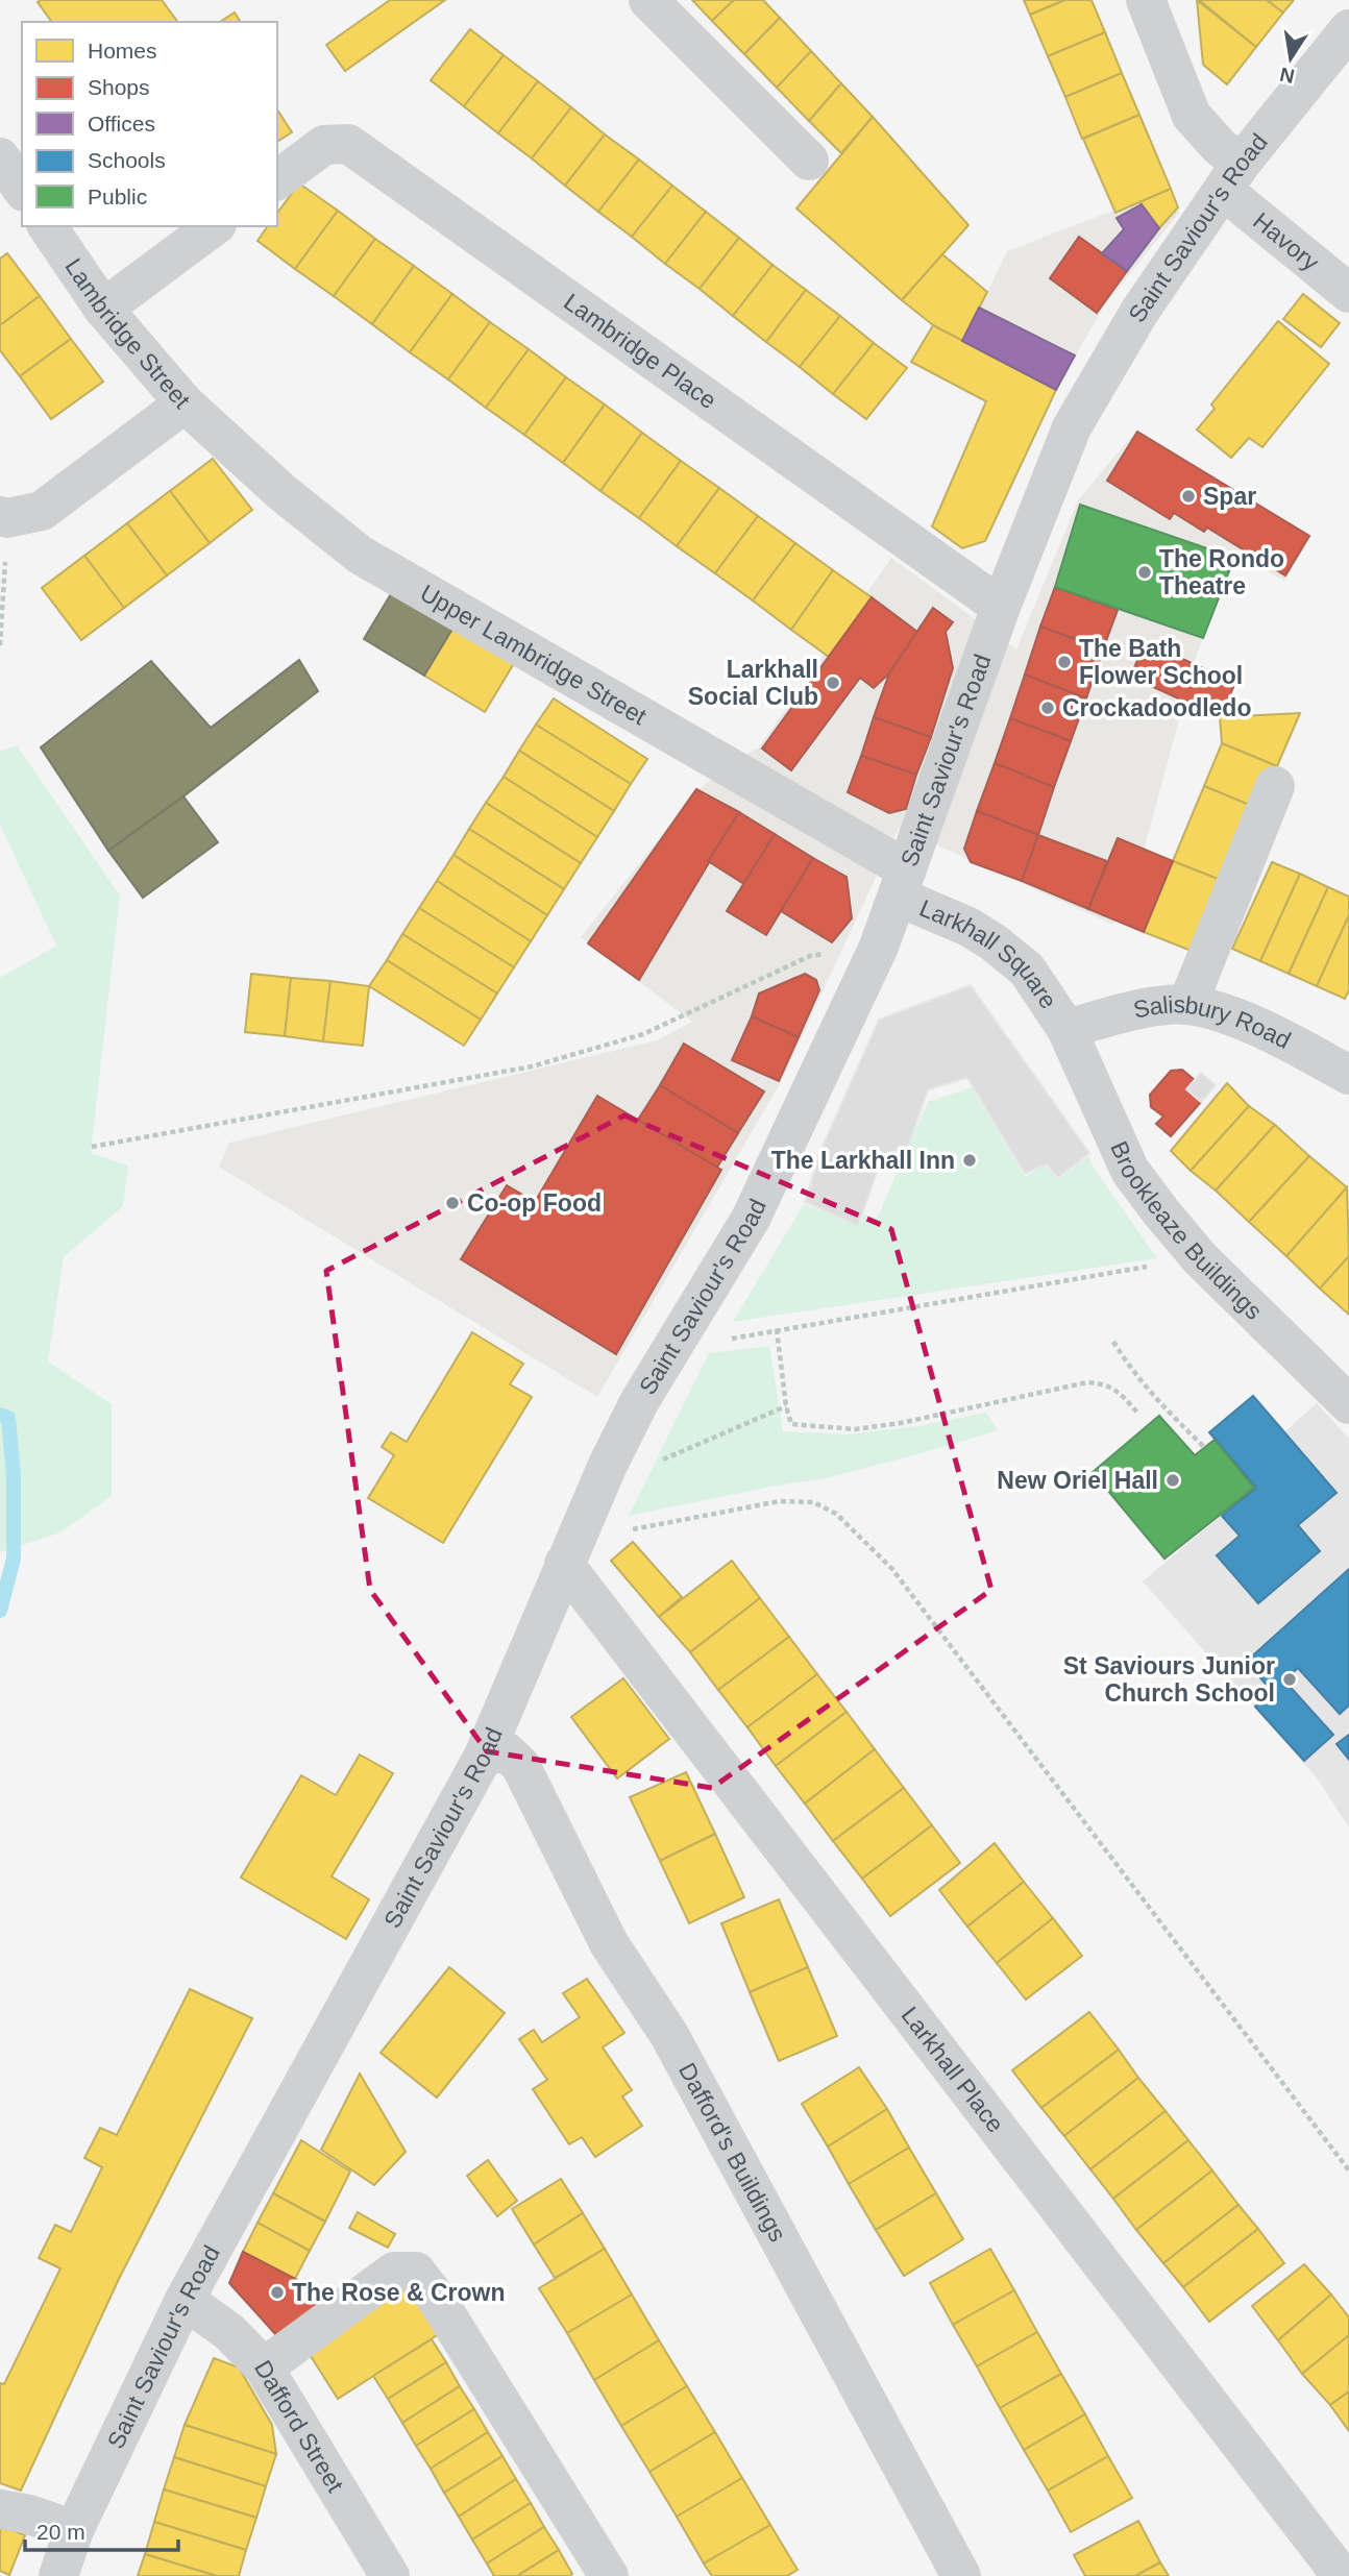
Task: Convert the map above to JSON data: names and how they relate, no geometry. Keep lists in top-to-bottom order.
{
  "streets": {
    "street": [
      "Saint Saviour's Road",
      "Havory",
      "Lambridge Street",
      "Lambridge Place",
      "Upper Lambridge Street",
      "Larkhall Square",
      "Salisbury Road",
      "Brookleaze Buildings",
      "Larkhall Place",
      "Dafford's Buildings",
      "Dafford Street"
    ]
  },
  "crossings": [
    ["Saint Saviour's Road", "Havory"],
    ["Saint Saviour's Road", "Lambridge Place"],
    ["Saint Saviour's Road", "Upper Lambridge Street"],
    ["Saint Saviour's Road", "Larkhall Square"],
    ["Saint Saviour's Road", "Larkhall Place"],
    ["Saint Saviour's Road", "Dafford's Buildings"],
    ["Saint Saviour's Road", "Dafford Street"],
    ["Lambridge Street", "Upper Lambridge Street"],
    ["Upper Lambridge Street", "Larkhall Square"],
    ["Larkhall Square", "Salisbury Road"],
    ["Larkhall Square", "Brookleaze Buildings"],
    ["Salisbury Road", "Brookleaze Buildings"]
  ],
  "places": [
    "Spar",
    "The Rondo Theatre",
    "The Bath Flower School",
    "Larkhall Social Club",
    "Crockadoodledo",
    "The Larkhall Inn",
    "Co-op Food",
    "New Oriel Hall",
    "St Saviours Junior Church School",
    "The Rose & Crown"
  ],
  "legend": [
    "Homes",
    "Shops",
    "Offices",
    "Schools",
    "Public"
  ],
  "scale_bar": "20 m",
  "north": "bottom"
}
